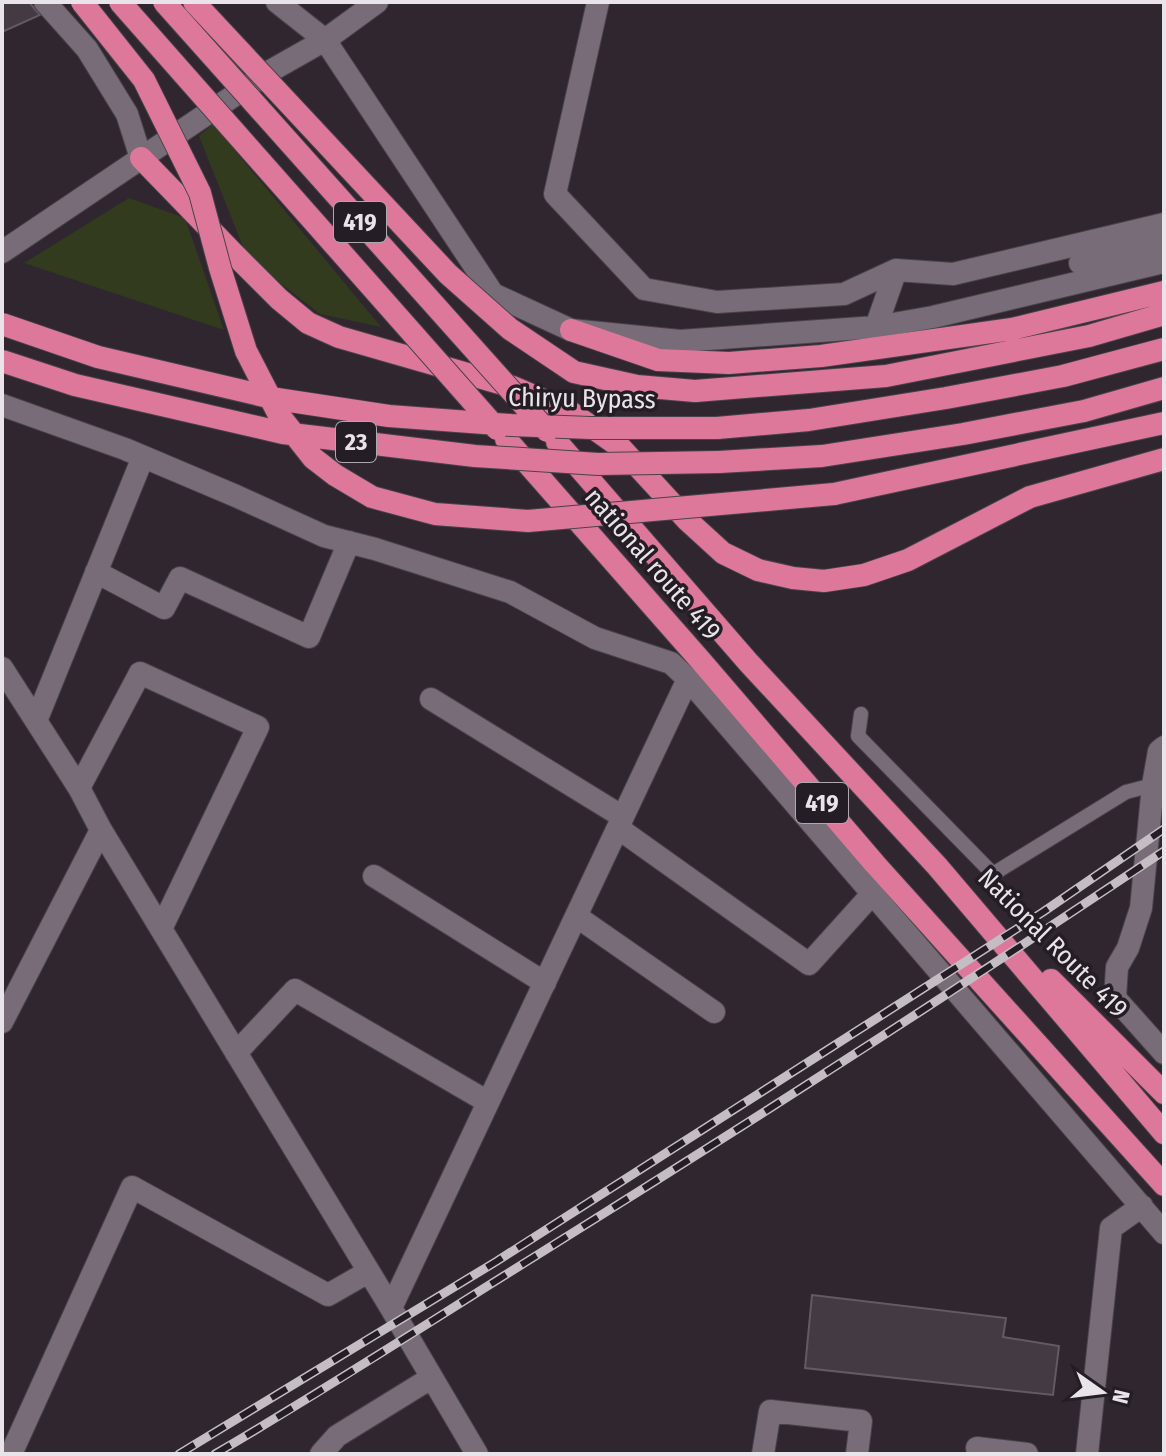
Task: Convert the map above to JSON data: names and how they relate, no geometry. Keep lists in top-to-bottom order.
{
  "streets": {
    "highway": [
      "419",
      "Chiryu Bypass",
      "23",
      "national route 419",
      "National Route 419"
    ]
  },
  "crossings": [
    ["national route 419", "National Route 419"]
  ],
  "north": "right"
}
